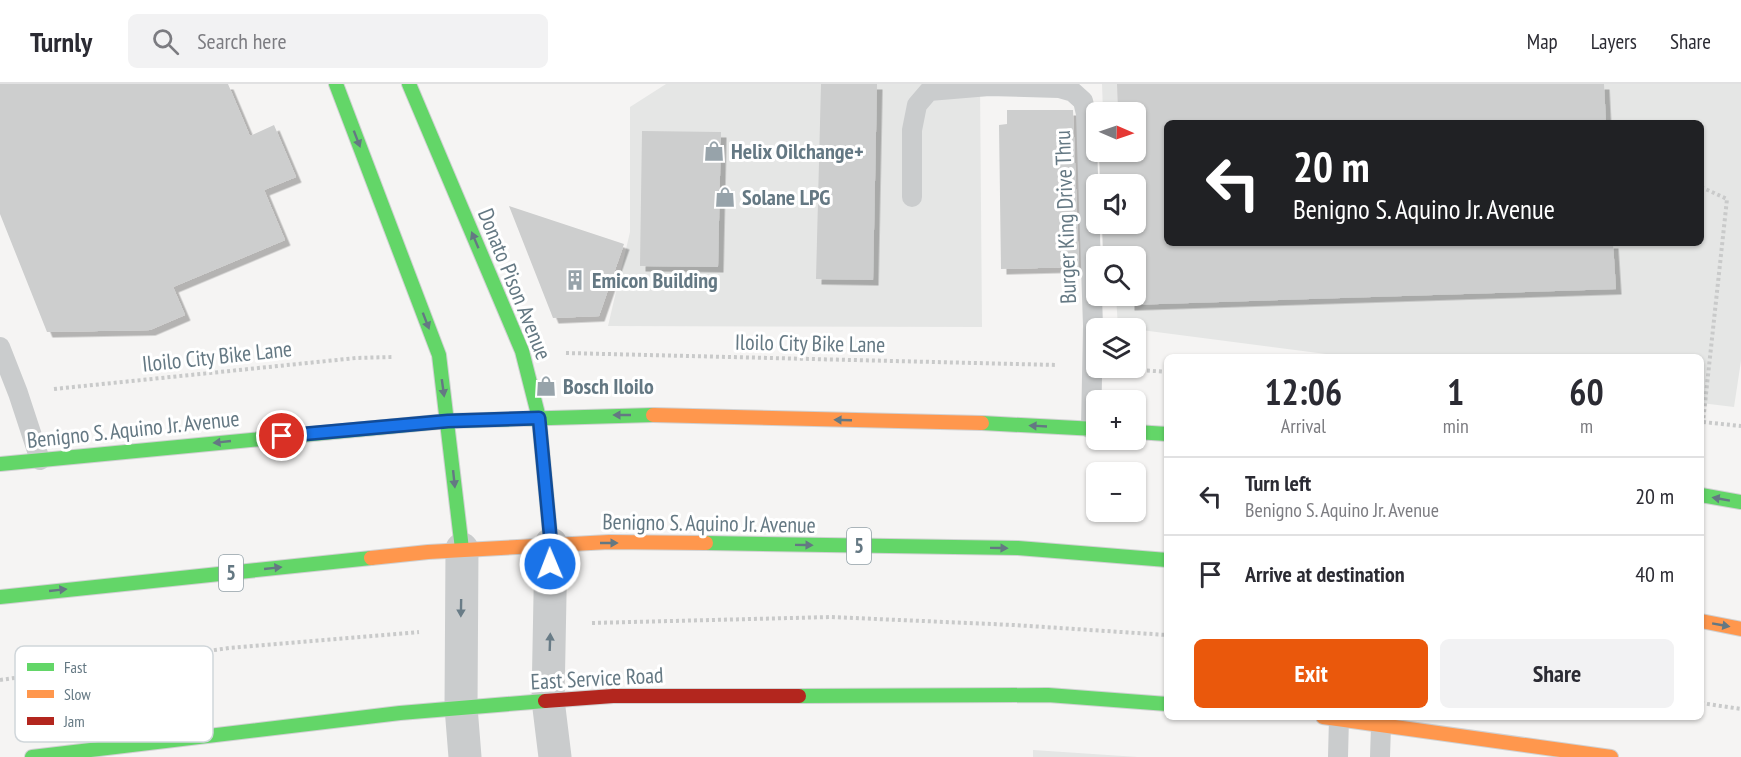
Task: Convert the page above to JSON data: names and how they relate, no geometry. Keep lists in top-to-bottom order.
{
  "streets": {
    "main road": [
      "Donato Pison Avenue",
      "Benigno S. Aquino Jr. Avenue",
      "5",
      "East Service Road"
    ],
    "lane": ["Burger King Drive Thru"],
    "path": ["Iloilo City Bike Lane"]
  },
  "crossings": [
    ["Donato Pison Avenue", "Iloilo City Bike Lane"],
    ["Donato Pison Avenue", "Benigno S. Aquino Jr. Avenue"]
  ],
  "places": {
    "shop": ["Helix Oilchange+", "Solane LPG", "Bosch Iloilo"],
    "building": ["Emicon Building"]
  },
  "legend": ["Fast", "Slow", "Jam"],
  "north": "right",
  "page": {
    "header": "Turnly",
    "search": "Search here",
    "nav": ["Map", "Layers", "Share"],
    "map_buttons": ["+", "−"],
    "turn": ["20 m", "Benigno S. Aquino Jr. Avenue"],
    "eta": [
      "12:06",
      "Arrival",
      "1",
      "min",
      "60",
      "m"
    ],
    "list": [
      {
        "name": "Turn left",
        "note": "Benigno S. Aquino Jr. Avenue",
        "value": "20 m"
      },
      {
        "name": "Arrive at destination",
        "value": "40 m"
      }
    ],
    "buttons": ["Exit", "Share"]
  }
}
